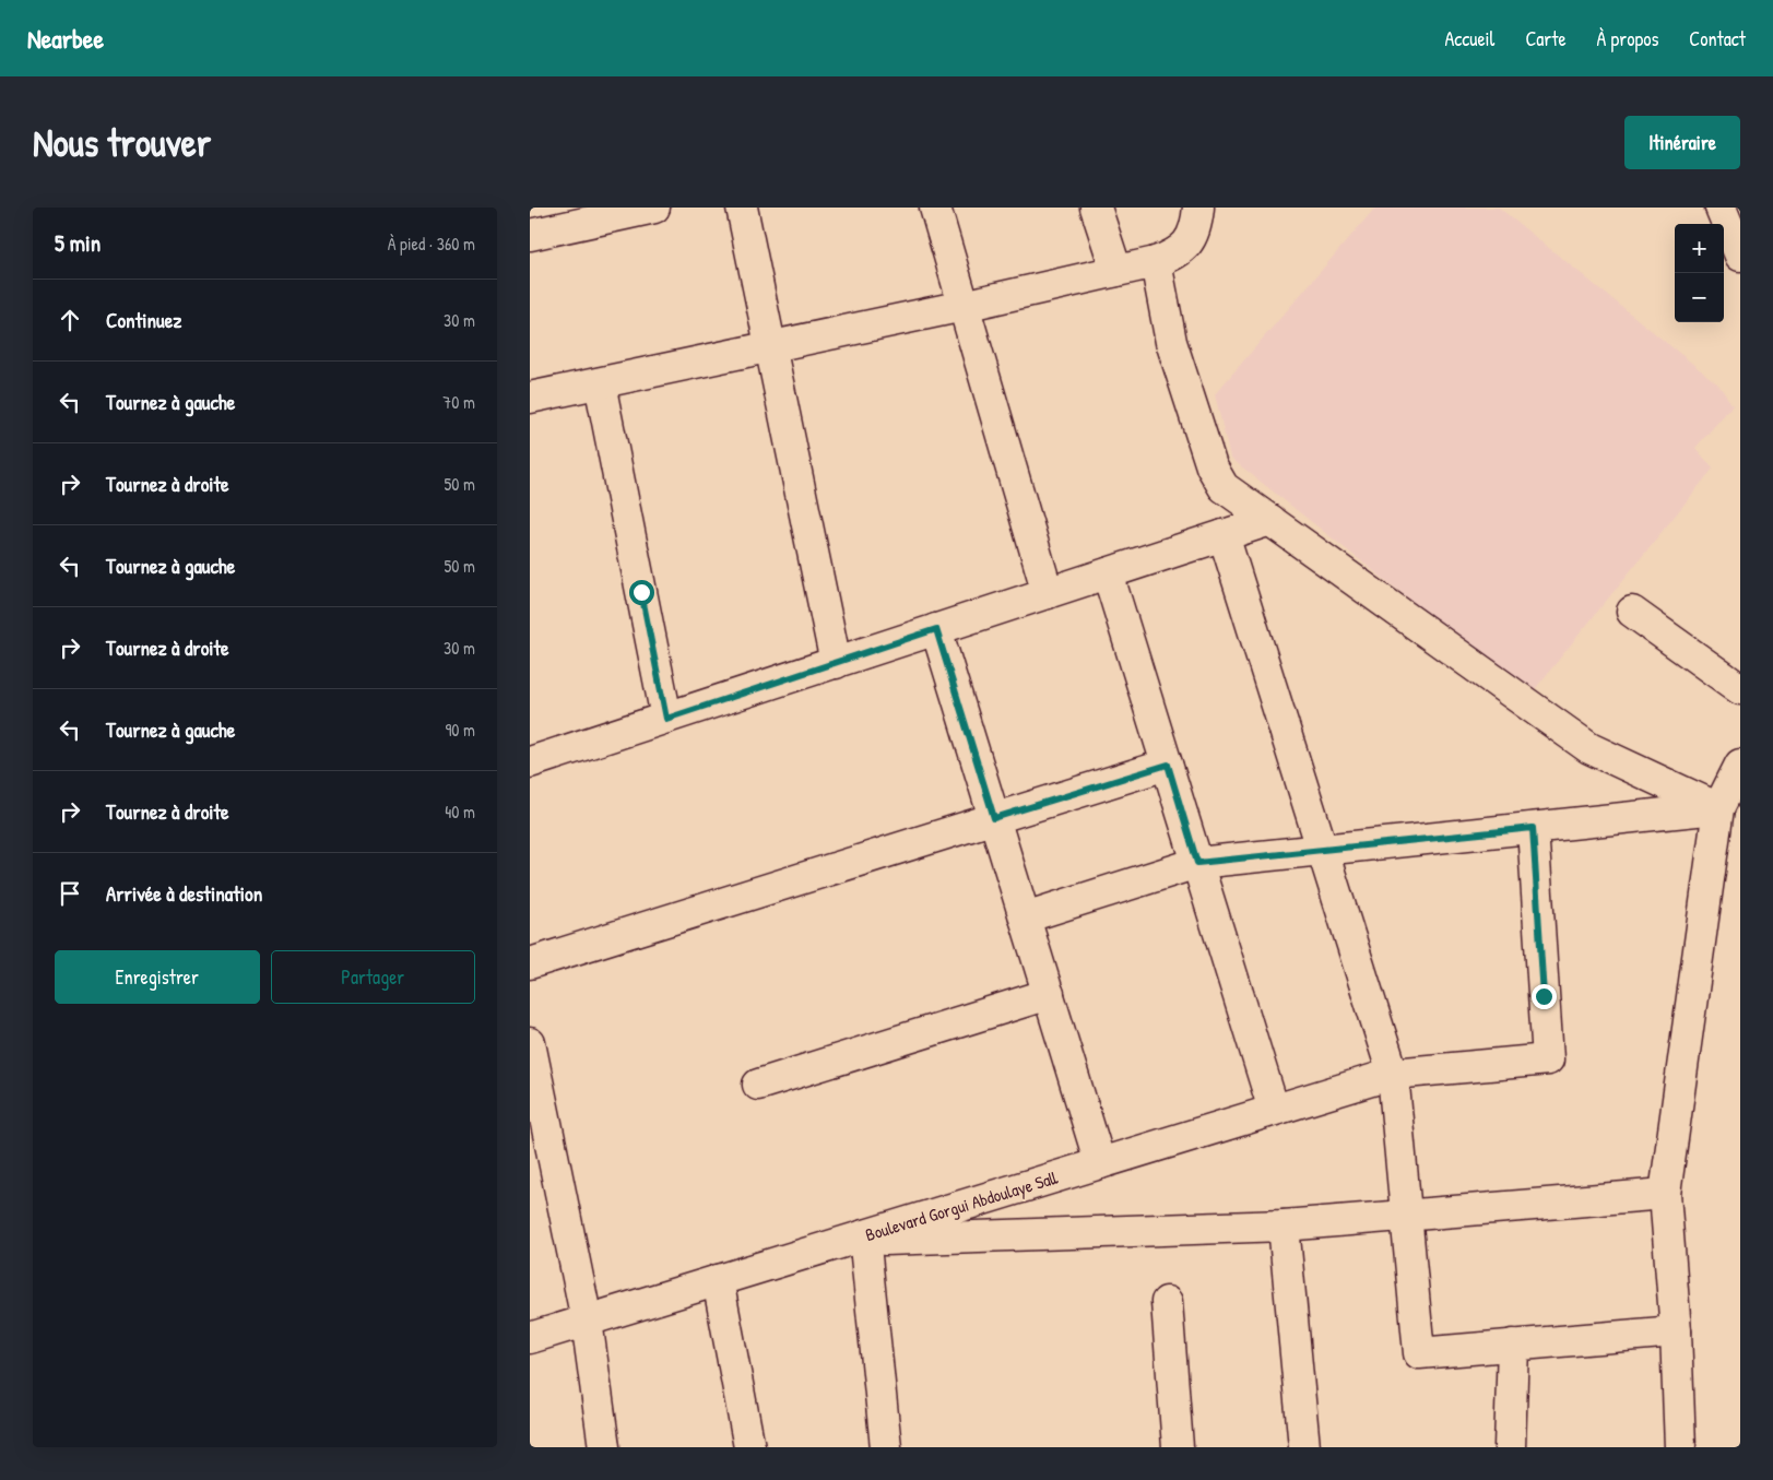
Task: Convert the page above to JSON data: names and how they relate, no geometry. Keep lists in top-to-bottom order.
{
  "streets": {
    "street": ["Boulevard Gorgui Abdoulaye Sall"]
  },
  "page": {
    "header": "Nearbee",
    "nav": [
      "Accueil",
      "Carte",
      "À propos",
      "Contact"
    ],
    "buttons": [
      "Itinéraire",
      ["Enregistrer", "Partager"]
    ],
    "title": "Nous trouver",
    "heading": ["5 min", "À pied · 360 m"],
    "map_buttons": ["+", "−"],
    "list": [
      ["Continuez", "30 m"],
      ["Tournez à gauche", "70 m"],
      ["Tournez à droite", "50 m"],
      ["Tournez à gauche", "50 m"],
      ["Tournez à droite", "30 m"],
      ["Tournez à gauche", "90 m"],
      ["Tournez à droite", "40 m"],
      "Arrivée à destination"
    ]
  }
}
